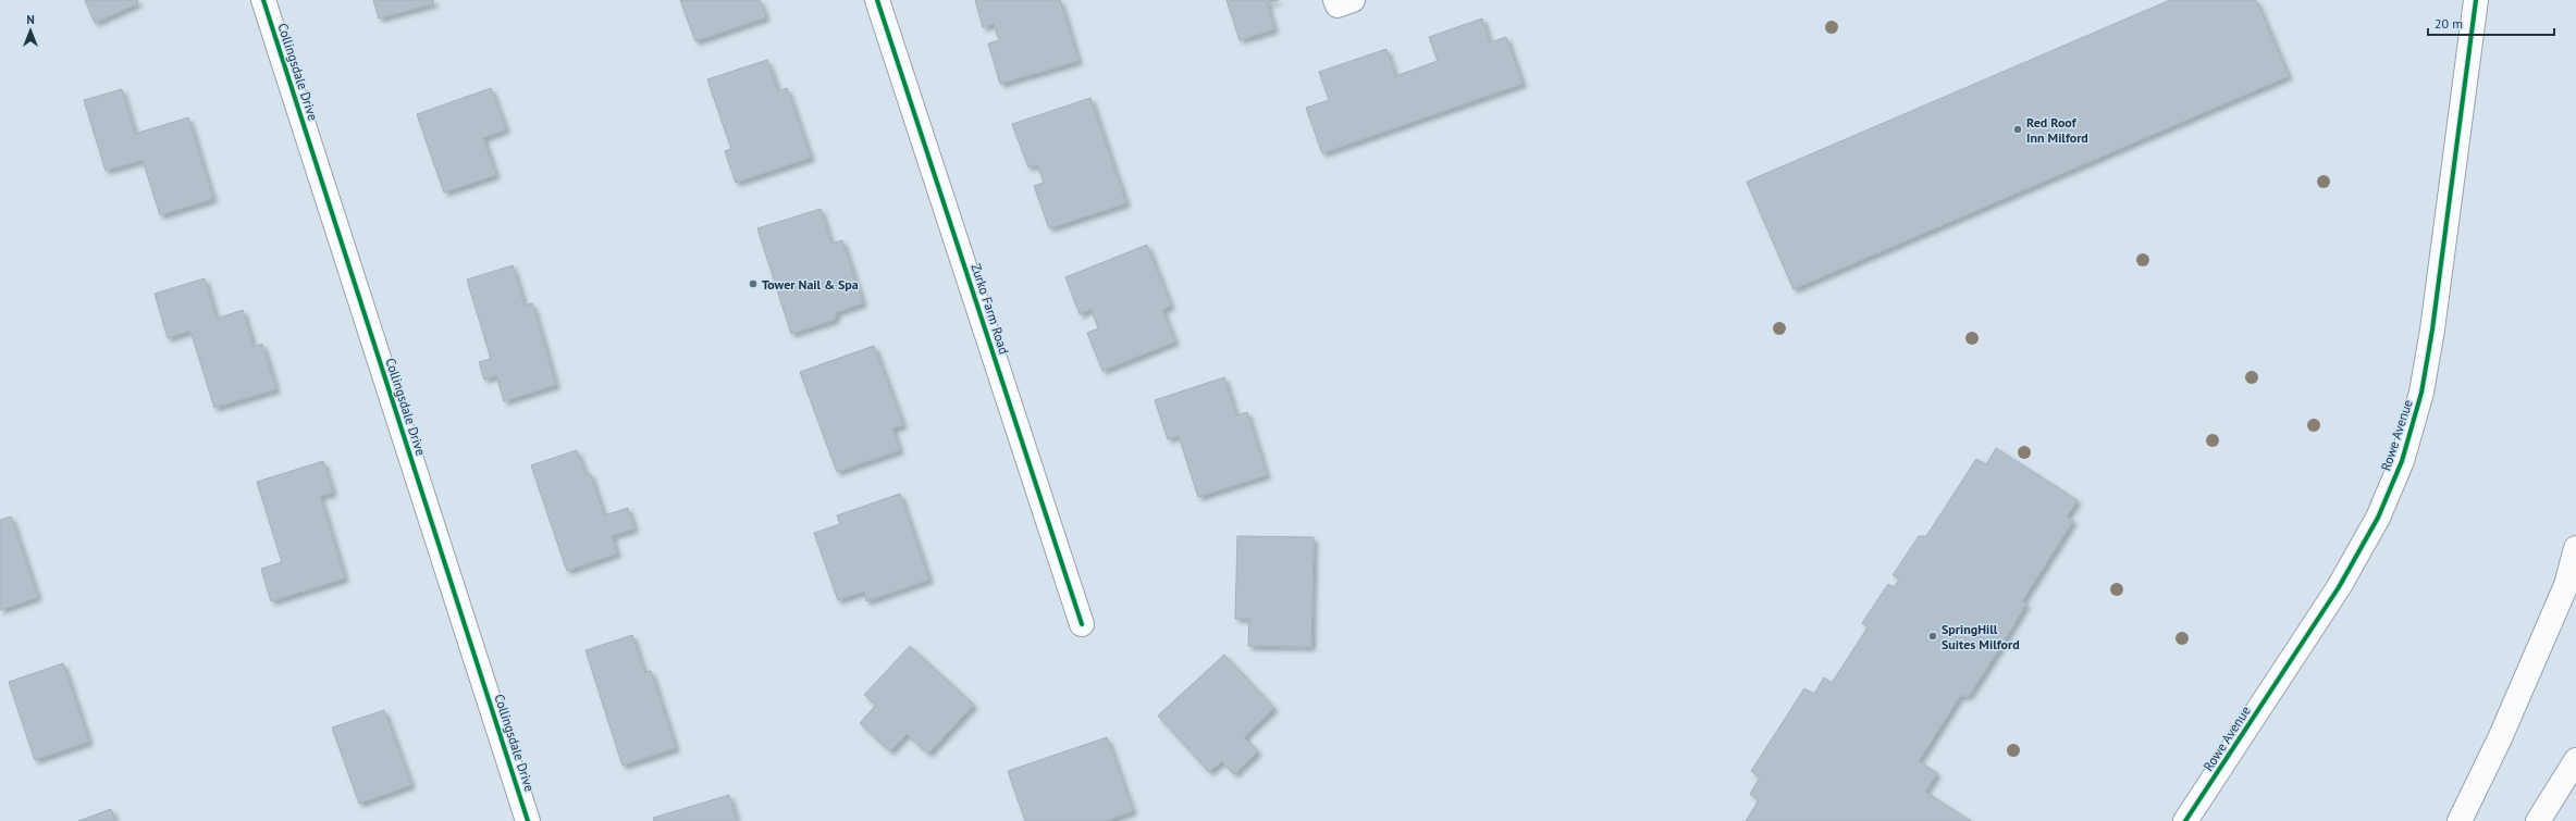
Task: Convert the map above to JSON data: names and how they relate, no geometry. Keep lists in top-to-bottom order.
{
  "streets": {
    "main road": ["Collingsdale Drive", "Zurko Farm Road", "Rowe Avenue"]
  },
  "places": ["Red Roof Inn Milford", "Tower Nail & Spa", "SpringHill Suites Milford"],
  "scale_bar": "20 m",
  "north": "top"
}
